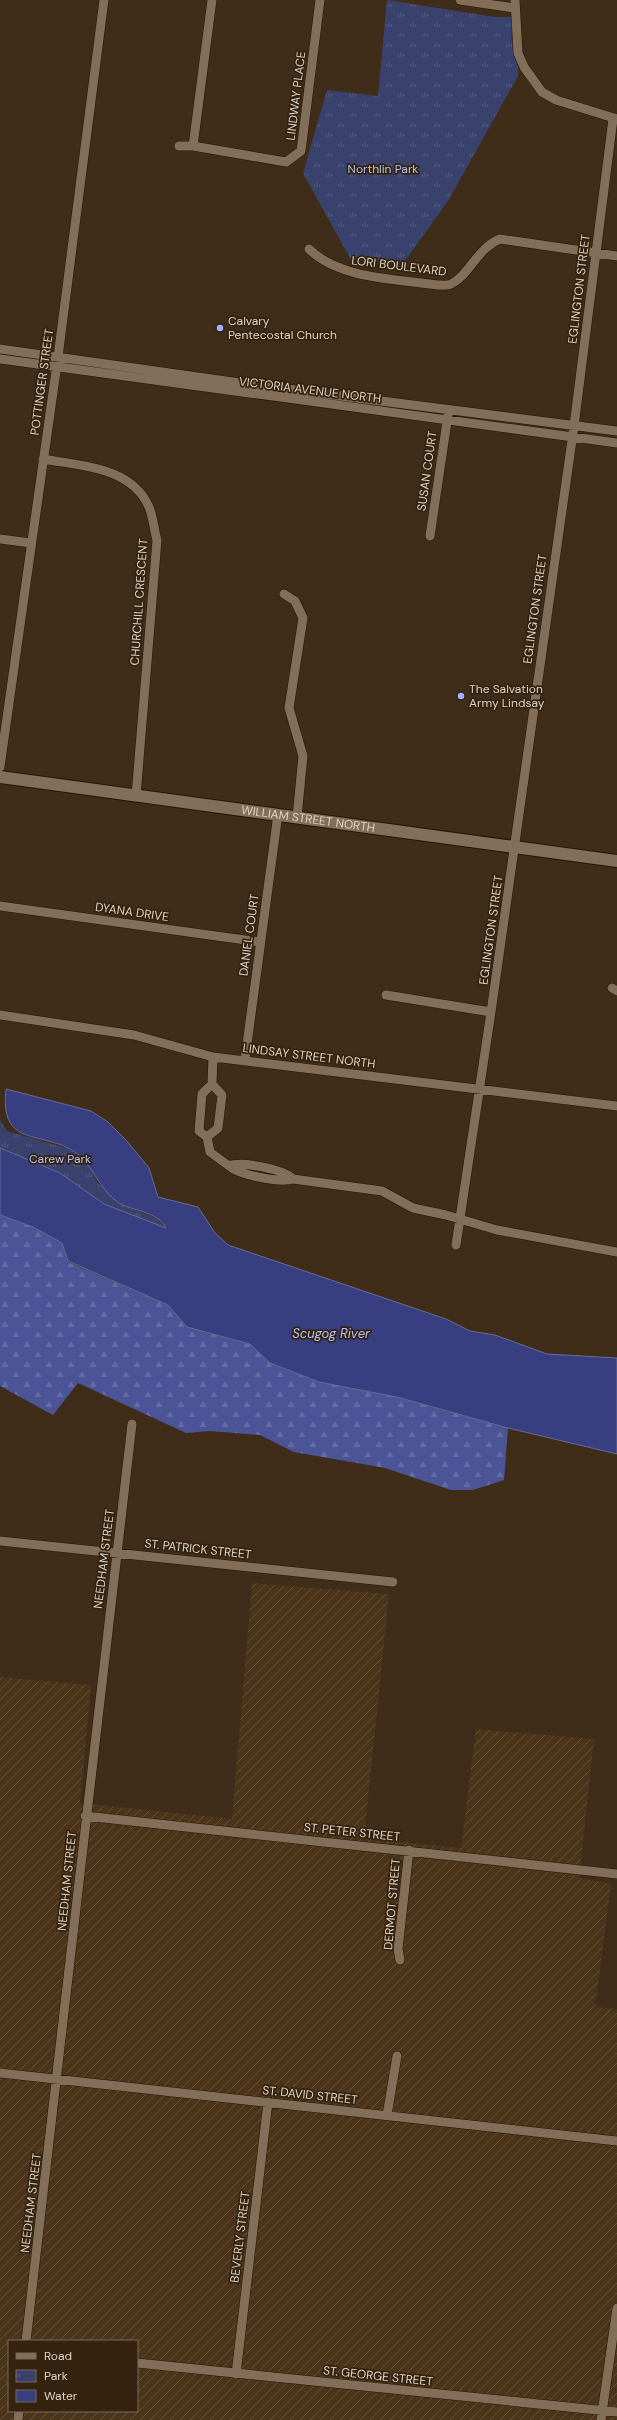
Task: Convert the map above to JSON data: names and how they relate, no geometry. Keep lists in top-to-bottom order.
{
  "streets": {
    "street": [
      "LINDWAY PLACE",
      "LORI BOULEVARD",
      "EGLINGTON STREET",
      "POTTINGER STREET",
      "VICTORIA AVENUE NORTH",
      "SUSAN COURT",
      "CHURCHILL CRESCENT",
      "WILLIAM STREET NORTH",
      "DYANA DRIVE",
      "DANIEL COURT",
      "LINDSAY STREET NORTH",
      "ST. PATRICK STREET",
      "NEEDHAM STREET",
      "ST. PETER STREET",
      "DERMOT STREET",
      "ST. DAVID STREET",
      "BEVERLY STREET",
      "ST. GEORGE STREET"
    ]
  },
  "crossings": [
    ["LORI BOULEVARD", "EGLINGTON STREET"],
    ["EGLINGTON STREET", "VICTORIA AVENUE NORTH"],
    ["EGLINGTON STREET", "WILLIAM STREET NORTH"],
    ["EGLINGTON STREET", "LINDSAY STREET NORTH"],
    ["POTTINGER STREET", "VICTORIA AVENUE NORTH"],
    ["POTTINGER STREET", "CHURCHILL CRESCENT"],
    ["VICTORIA AVENUE NORTH", "SUSAN COURT"],
    ["CHURCHILL CRESCENT", "WILLIAM STREET NORTH"],
    ["WILLIAM STREET NORTH", "DANIEL COURT"],
    ["DYANA DRIVE", "DANIEL COURT"],
    ["DANIEL COURT", "LINDSAY STREET NORTH"],
    ["ST. PATRICK STREET", "NEEDHAM STREET"],
    ["NEEDHAM STREET", "ST. PETER STREET"],
    ["NEEDHAM STREET", "ST. DAVID STREET"],
    ["ST. PETER STREET", "DERMOT STREET"],
    ["ST. DAVID STREET", "BEVERLY STREET"],
    ["BEVERLY STREET", "ST. GEORGE STREET"]
  ],
  "water": ["Scugog River"],
  "parks": ["Northlin Park", "Carew Park"],
  "places": ["Calvary Pentecostal Church", "The Salvation Army Lindsay"],
  "legend": ["Road", "Park", "Water"]
}
